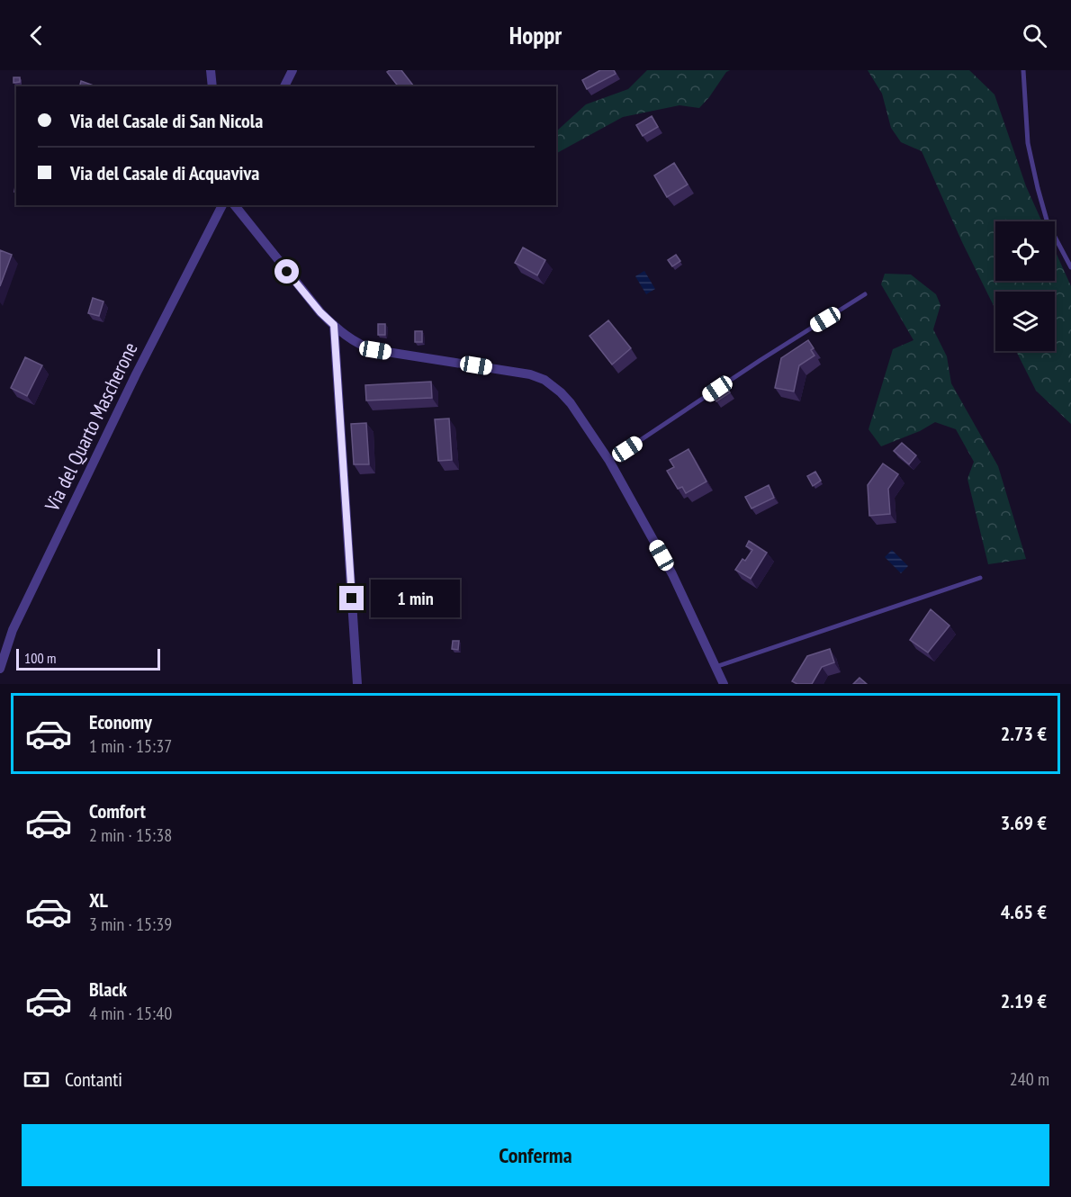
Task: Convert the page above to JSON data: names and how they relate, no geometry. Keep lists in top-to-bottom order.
{
  "streets": {
    "street": ["Via del Quarto Mascherone"]
  },
  "scale_bar": "100 m",
  "page": {
    "header": "Hoppr",
    "banner": ["Via del Casale di San Nicola", "Via del Casale di Acquaviva"],
    "bubble": "1 min",
    "scale": "100 m",
    "list": [
      {
        "name": "Economy",
        "note": "1 min · 15:37",
        "value": "2.73 €"
      },
      {
        "name": "Comfort",
        "note": "2 min · 15:38",
        "value": "3.69 €"
      },
      {
        "name": "XL",
        "note": "3 min · 15:39",
        "value": "4.65 €"
      },
      {
        "name": "Black",
        "note": "4 min · 15:40",
        "value": "2.19 €"
      }
    ],
    "pay": ["Contanti", "240 m"],
    "buttons": "Conferma"
  }
}
